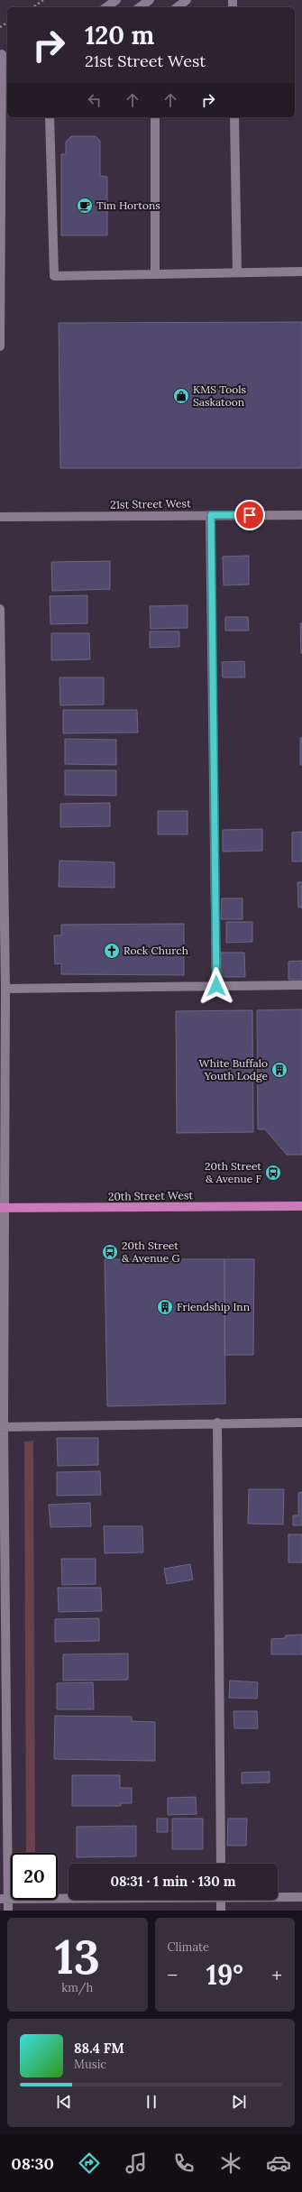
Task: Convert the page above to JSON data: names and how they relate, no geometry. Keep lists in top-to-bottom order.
{
  "streets": {
    "main road": ["20th Street West"],
    "street": ["21st Street West"]
  },
  "places": {
    "cafe": ["Tim Hortons"],
    "shop": ["KMS Tools Saskatoon"],
    "church": ["Rock Church"],
    "building": ["White Buffalo Youth Lodge", "Friendship Inn"],
    "bus stop": ["20th Street & Avenue F", "20th Street & Avenue G"]
  },
  "page": {
    "turn": ["120 m", "21st Street West"],
    "limit": "20",
    "trip": "08:31 · 1 min · 130 m",
    "tile": [
      ["13", "km/h"],
      "Climate"
    ],
    "heat": ["−", "19°", "+"],
    "song": ["88.4 FM", "Music"],
    "tabs": "08:30"
  }
}
